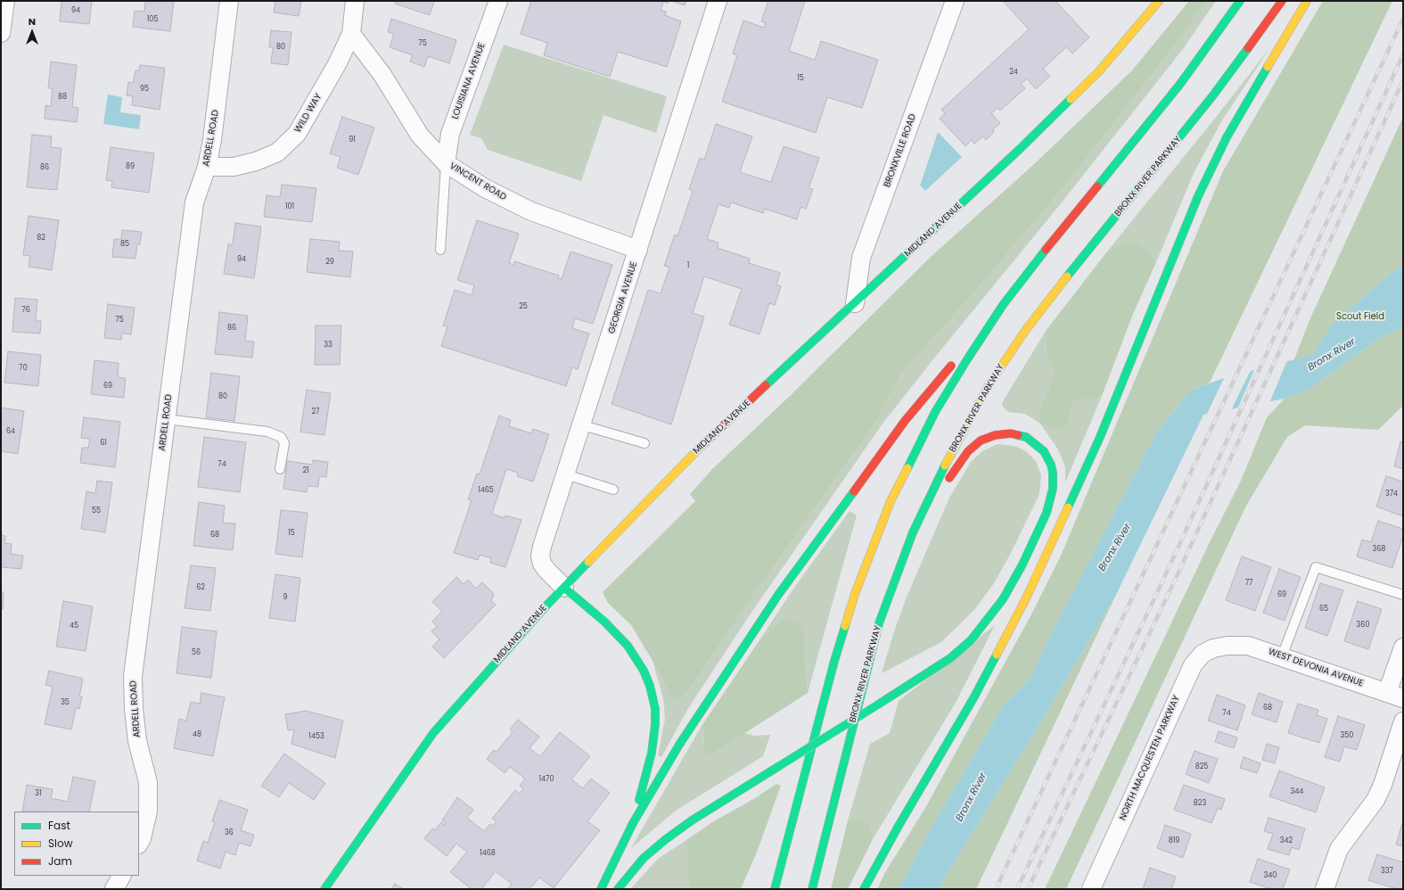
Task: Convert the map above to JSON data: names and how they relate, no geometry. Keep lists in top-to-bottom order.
{
  "streets": {
    "main road": ["BRONX RIVER PARKWAY", "MIDLAND AVENUE"],
    "street": [
      "LOUISIANA AVENUE",
      "WILD WAY",
      "ARDELL ROAD",
      "BRONXVILLE ROAD",
      "VINCENT ROAD",
      "GEORGIA AVENUE",
      "WEST DEVONIA AVENUE",
      "NORTH MACQUESTEN PARKWAY"
    ]
  },
  "crossings": [
    ["LOUISIANA AVENUE", "VINCENT ROAD"],
    ["WILD WAY", "ARDELL ROAD"],
    ["WILD WAY", "VINCENT ROAD"],
    ["BRONXVILLE ROAD", "MIDLAND AVENUE"],
    ["VINCENT ROAD", "GEORGIA AVENUE"],
    ["MIDLAND AVENUE", "GEORGIA AVENUE"],
    ["WEST DEVONIA AVENUE", "NORTH MACQUESTEN PARKWAY"]
  ],
  "water": ["Bronx River"],
  "parks": ["Scout Field"],
  "house_numbers": [
    "94",
    "105",
    "75",
    "80",
    "24",
    "15",
    "95",
    "88",
    "91",
    "89",
    "86",
    "101",
    "82",
    "85",
    "94",
    "29",
    "1",
    "25",
    "76",
    "75",
    "86",
    "33",
    "70",
    "69",
    "80",
    "27",
    "64",
    "61",
    "74",
    "21",
    "1465",
    "374",
    "55",
    "15",
    "68",
    "368",
    "77",
    "62",
    "69",
    "9",
    "65",
    "360",
    "45",
    "56",
    "35",
    "68",
    "74",
    "48",
    "350",
    "1453",
    "825",
    "1470",
    "344",
    "31",
    "823",
    "36",
    "819",
    "342",
    "1468",
    "337",
    "340"
  ],
  "legend": ["Fast", "Slow", "Jam"],
  "north": "top"
}
